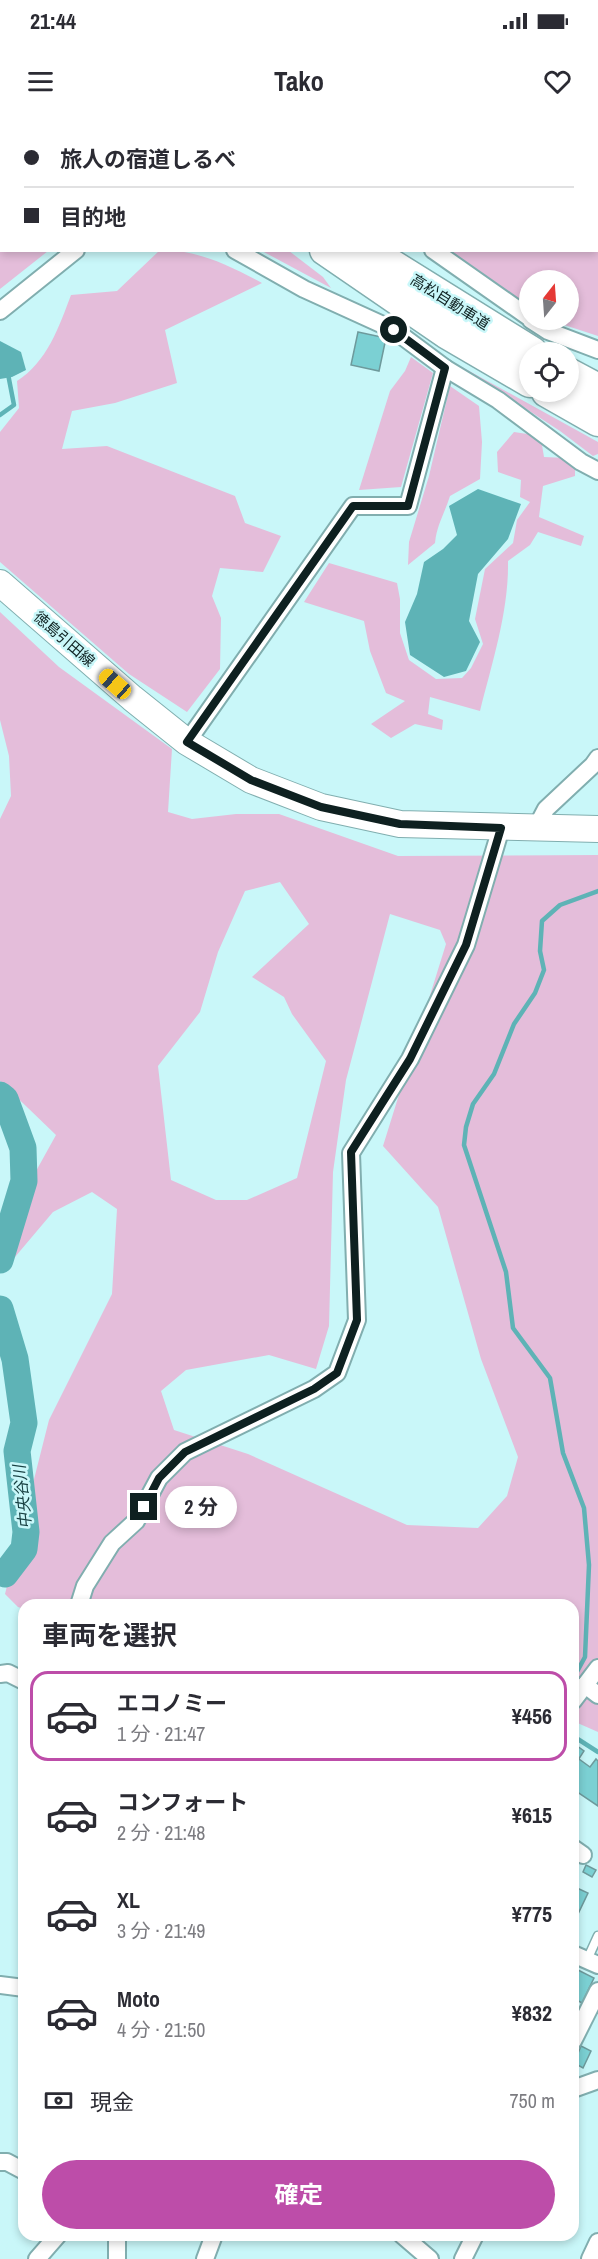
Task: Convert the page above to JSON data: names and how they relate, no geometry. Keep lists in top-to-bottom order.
{
  "streets": {
    "highway": ["高松自動車道"],
    "main road": ["徳島引田線"]
  },
  "water": ["中央谷川"],
  "north": "top",
  "page": {
    "status": "21:44",
    "header": "Tako",
    "banner": ["旅人の宿道しるべ", "目的地"],
    "bubble": "2 分",
    "heading": "車両を選択",
    "list": [
      {
        "name": "エコノミー",
        "note": "1 分 · 21:47",
        "value": "¥456"
      },
      {
        "name": "コンフォート",
        "note": "2 分 · 21:48",
        "value": "¥615"
      },
      {
        "name": "XL",
        "note": "3 分 · 21:49",
        "value": "¥775"
      },
      {
        "name": "Moto",
        "note": "4 分 · 21:50",
        "value": "¥832"
      }
    ],
    "pay": ["現金", "750 m"],
    "buttons": "確定"
  }
}
